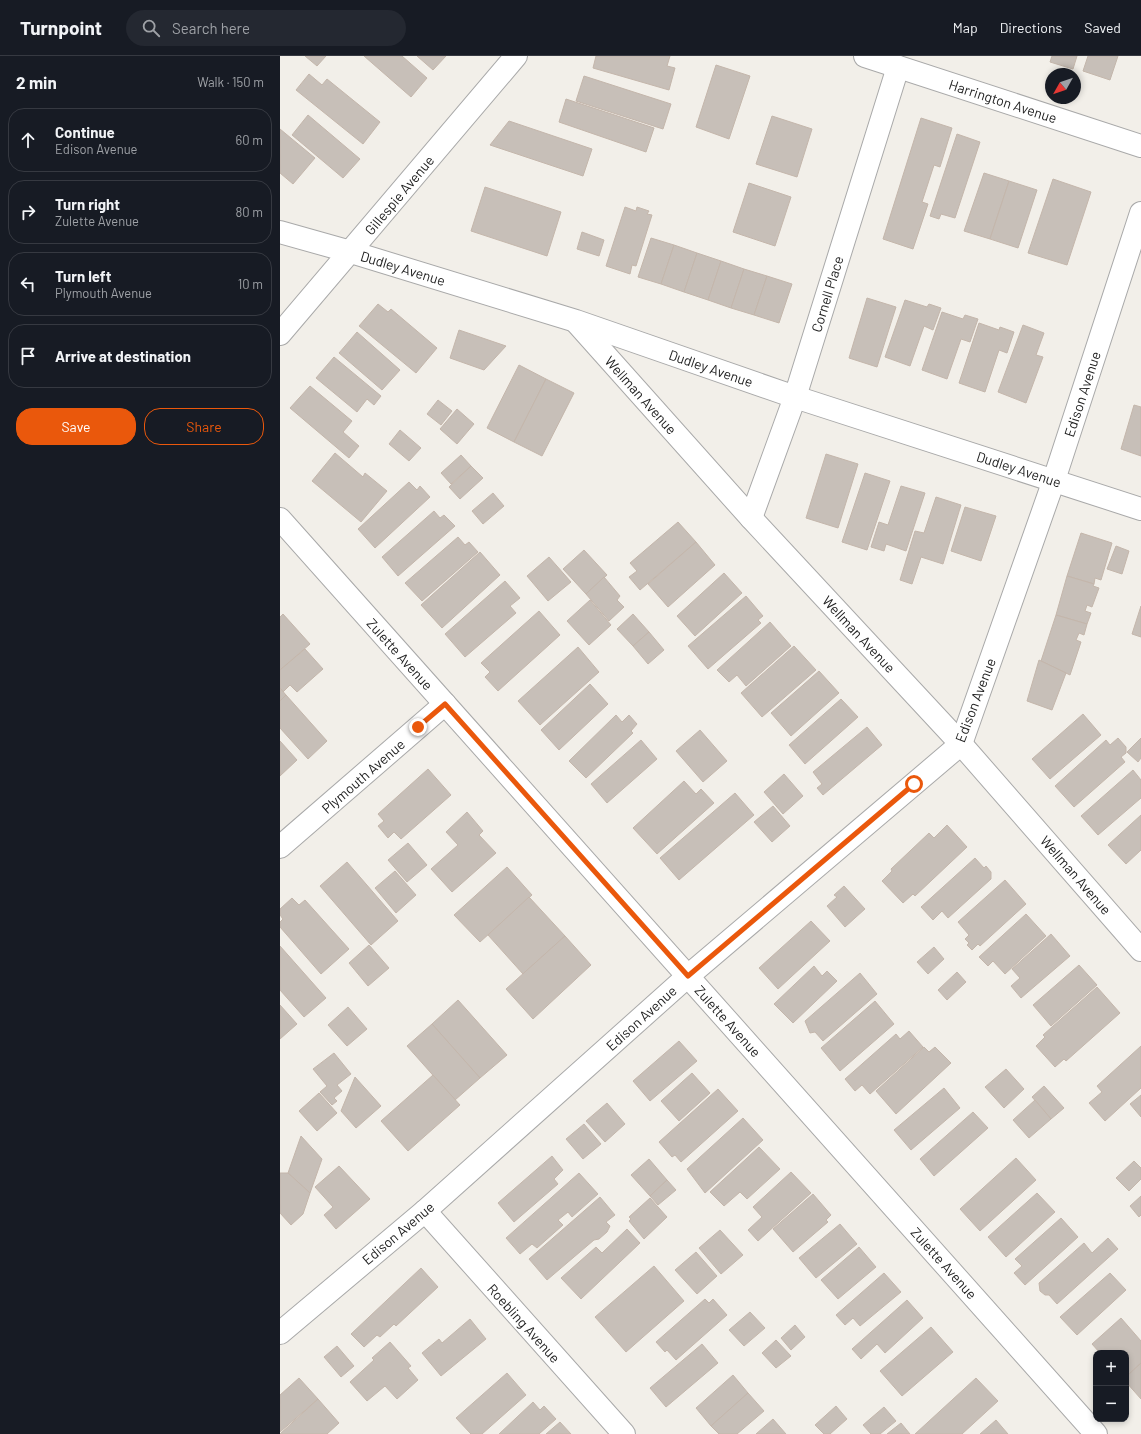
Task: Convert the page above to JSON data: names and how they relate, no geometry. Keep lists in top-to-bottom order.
{
  "streets": {
    "street": [
      "Harrington Avenue",
      "Gillespie Avenue",
      "Dudley Avenue",
      "Cornell Place",
      "Edison Avenue",
      "Wellman Avenue",
      "Zulette Avenue",
      "Plymouth Avenue",
      "Roebling Avenue"
    ]
  },
  "crossings": [
    ["Harrington Avenue", "Cornell Place"],
    ["Gillespie Avenue", "Dudley Avenue"],
    ["Dudley Avenue", "Cornell Place"],
    ["Dudley Avenue", "Edison Avenue"],
    ["Dudley Avenue", "Wellman Avenue"],
    ["Cornell Place", "Wellman Avenue"],
    ["Edison Avenue", "Wellman Avenue"],
    ["Edison Avenue", "Zulette Avenue"],
    ["Edison Avenue", "Roebling Avenue"],
    ["Zulette Avenue", "Plymouth Avenue"]
  ],
  "north": "bottom left",
  "page": {
    "header": "Turnpoint",
    "search": "Search here",
    "nav": ["Map", "Directions", "Saved"],
    "heading": ["2 min", "Walk · 150 m"],
    "list": [
      ["Continue", "Edison Avenue", "60 m"],
      ["Turn right", "Zulette Avenue", "80 m"],
      ["Turn left", "Plymouth Avenue", "10 m"],
      "Arrive at destination"
    ],
    "buttons": ["Save", "Share"],
    "map_buttons": ["+", "−"]
  }
}
